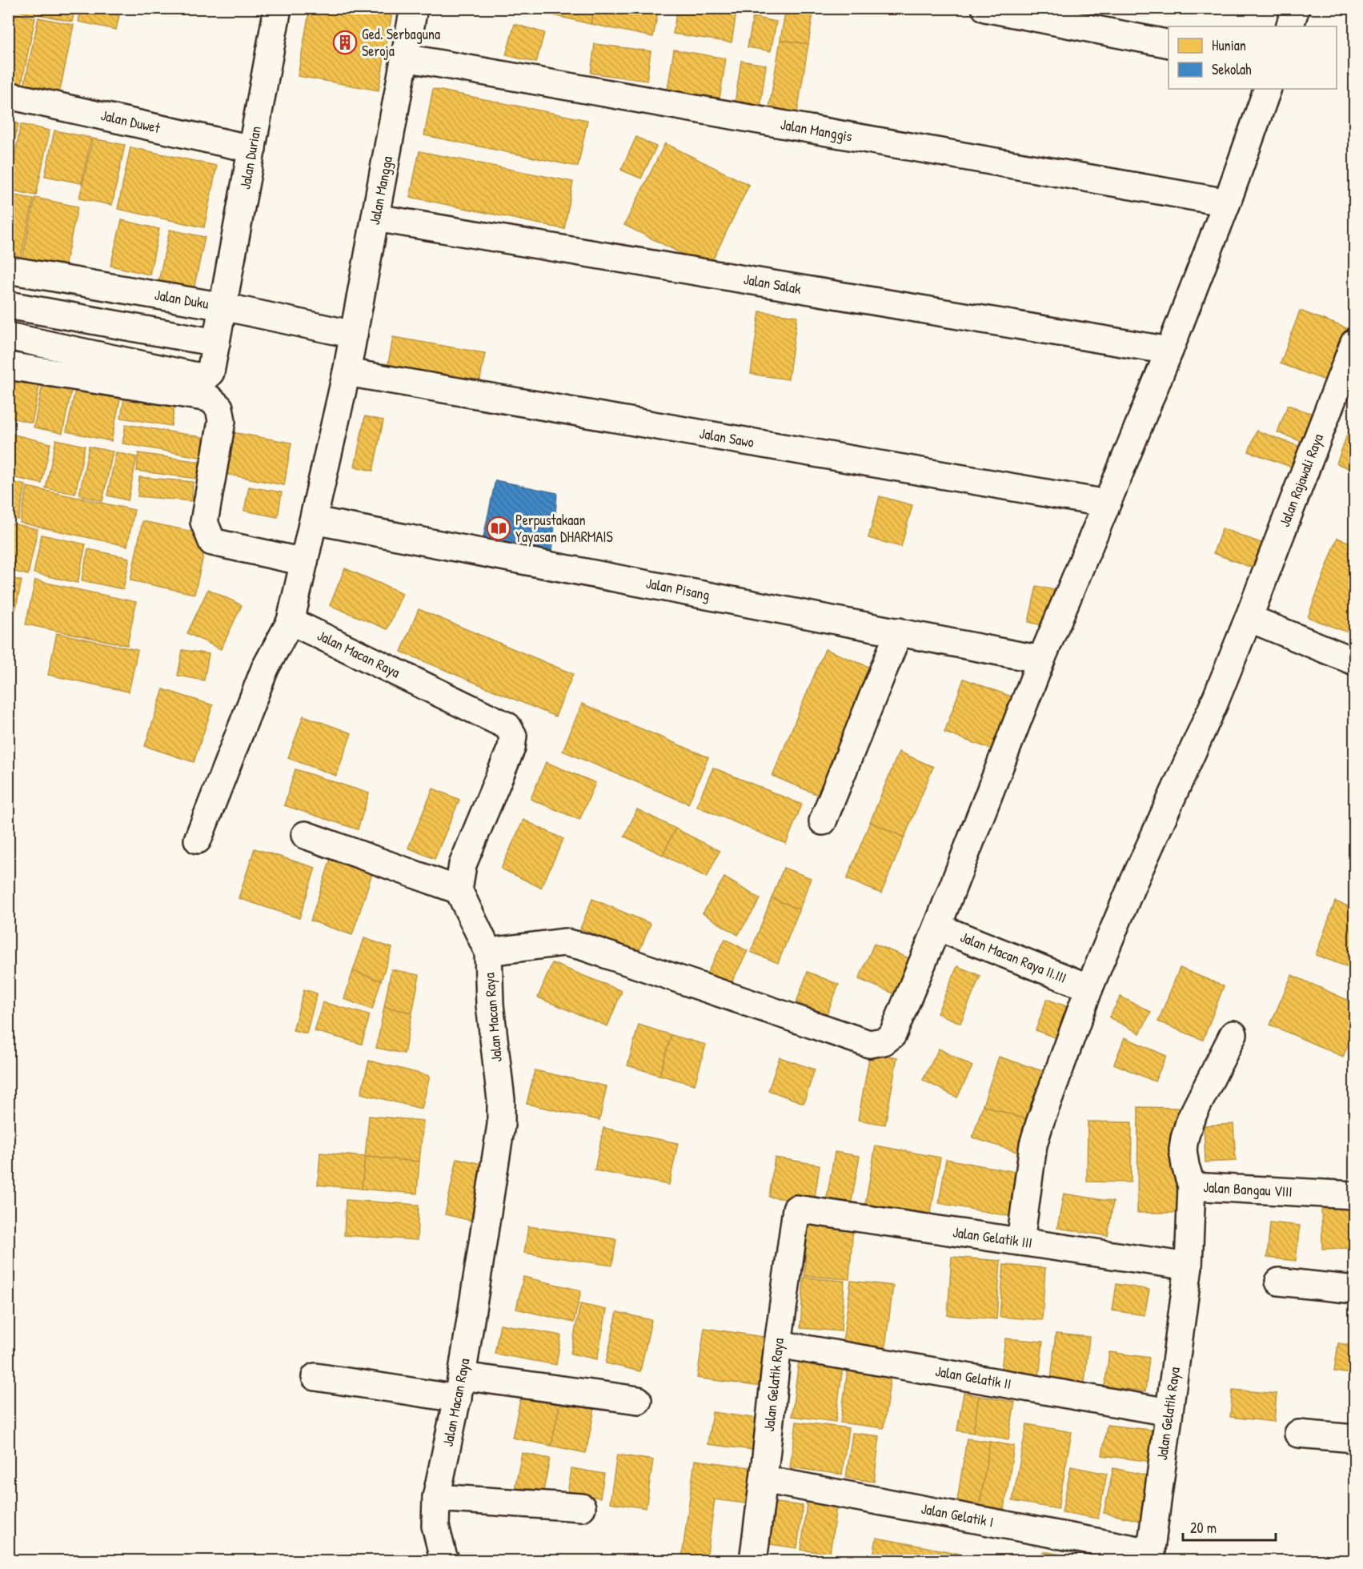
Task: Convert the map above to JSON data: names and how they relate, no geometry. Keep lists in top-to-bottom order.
{
  "streets": {
    "street": [
      "Jalan Duwet",
      "Jalan Manggis",
      "Jalan Durian",
      "Jalan Mangga",
      "Jalan Salak",
      "Jalan Duku",
      "Jalan Sawo",
      "Jalan Rajawali Raya",
      "Jalan Pisang",
      "Jalan Macan Raya",
      "Jalan Macan Raya II.III",
      "Jalan Bangau VIII",
      "Jalan Gelatik III",
      "Jalan Gelatik II",
      "Jalan Gelatik Raya",
      "Jalan Gelatik I"
    ]
  },
  "crossings": [
    ["Jalan Duwet", "Jalan Durian"],
    ["Jalan Manggis", "Jalan Mangga"],
    ["Jalan Durian", "Jalan Duku"],
    ["Jalan Mangga", "Jalan Salak"],
    ["Jalan Mangga", "Jalan Duku"],
    ["Jalan Mangga", "Jalan Sawo"],
    ["Jalan Rajawali Raya", "Jalan Macan Raya II.III"],
    ["Jalan Rajawali Raya", "Jalan Gelatik III"],
    ["Jalan Bangau VIII", "Jalan Gelatik III"],
    ["Jalan Bangau VIII", "Jalan Gelatik Raya"],
    ["Jalan Gelatik III", "Jalan Gelatik Raya"],
    ["Jalan Gelatik II", "Jalan Gelatik Raya"],
    ["Jalan Gelatik Raya", "Jalan Gelatik I"]
  ],
  "places": {
    "building": ["Ged. Serbaguna Seroja"],
    "library": ["Perpustakaan Yayasan DHARMAIS"]
  },
  "legend": ["Hunian", "Sekolah"],
  "scale_bar": "20 m"
}
